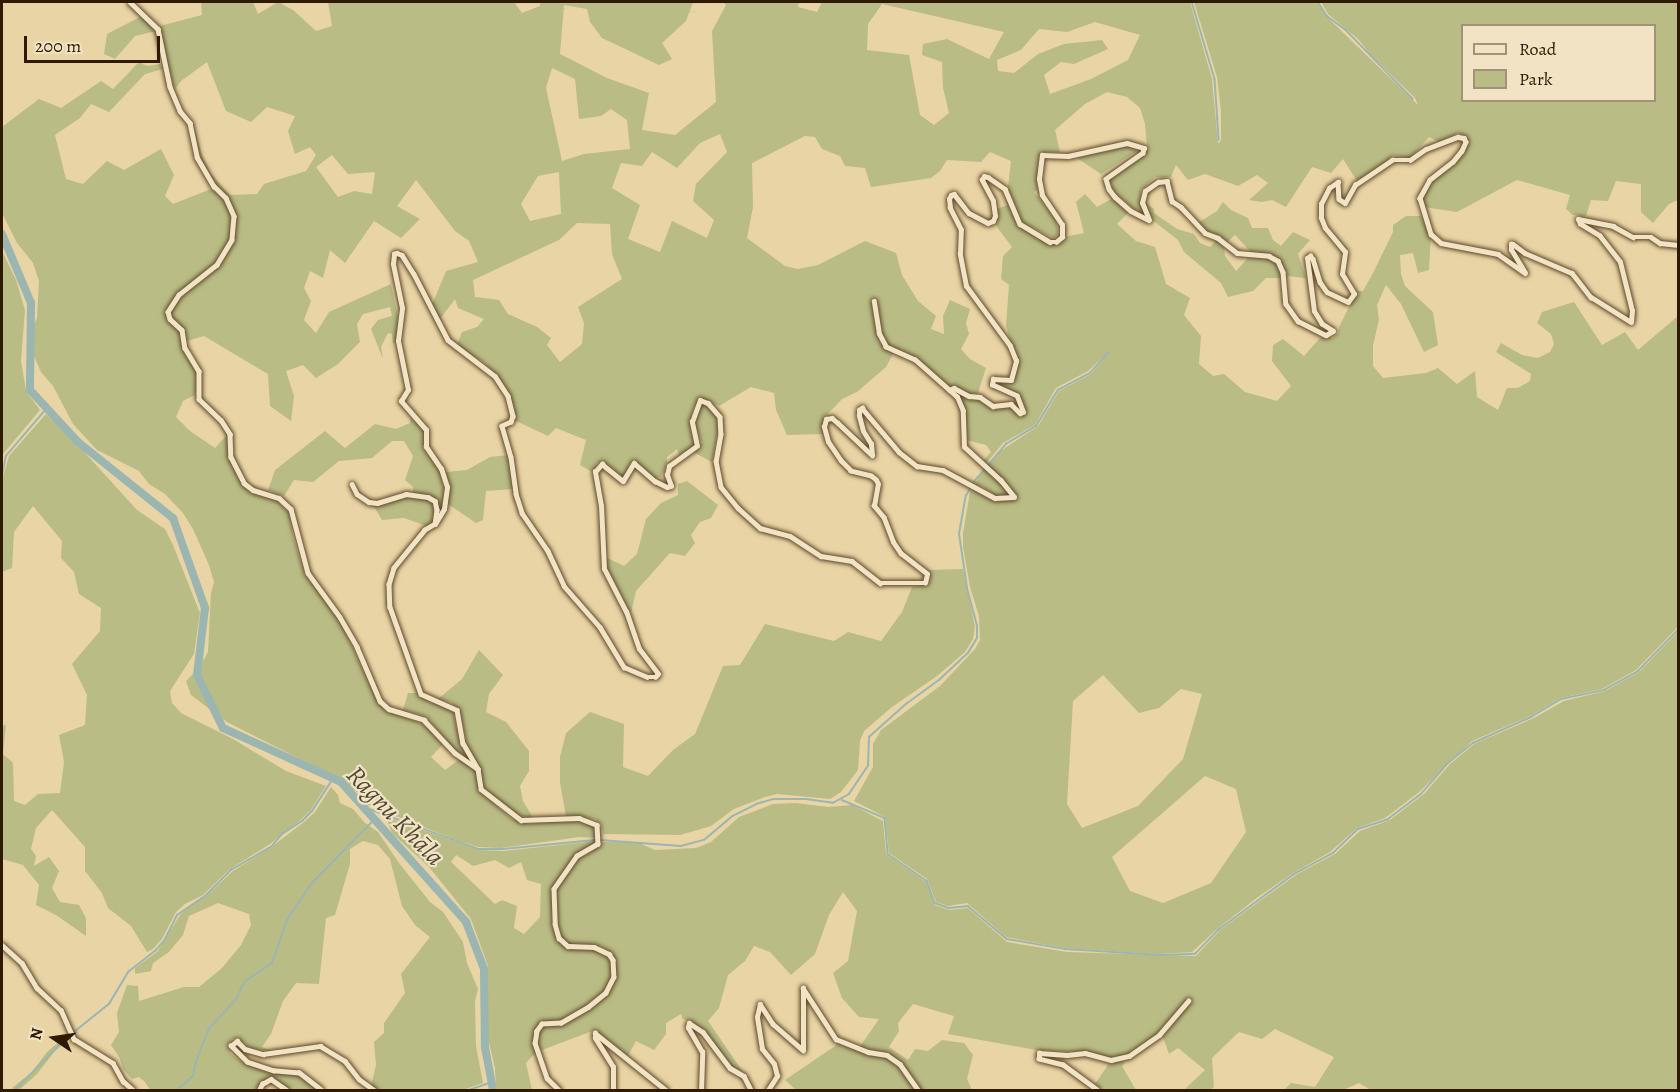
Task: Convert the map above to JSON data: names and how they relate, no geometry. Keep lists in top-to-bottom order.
{
  "water": ["Ragnu Khāla"],
  "legend": ["Road", "Park"],
  "scale_bar": "200 m",
  "north": "left"
}
